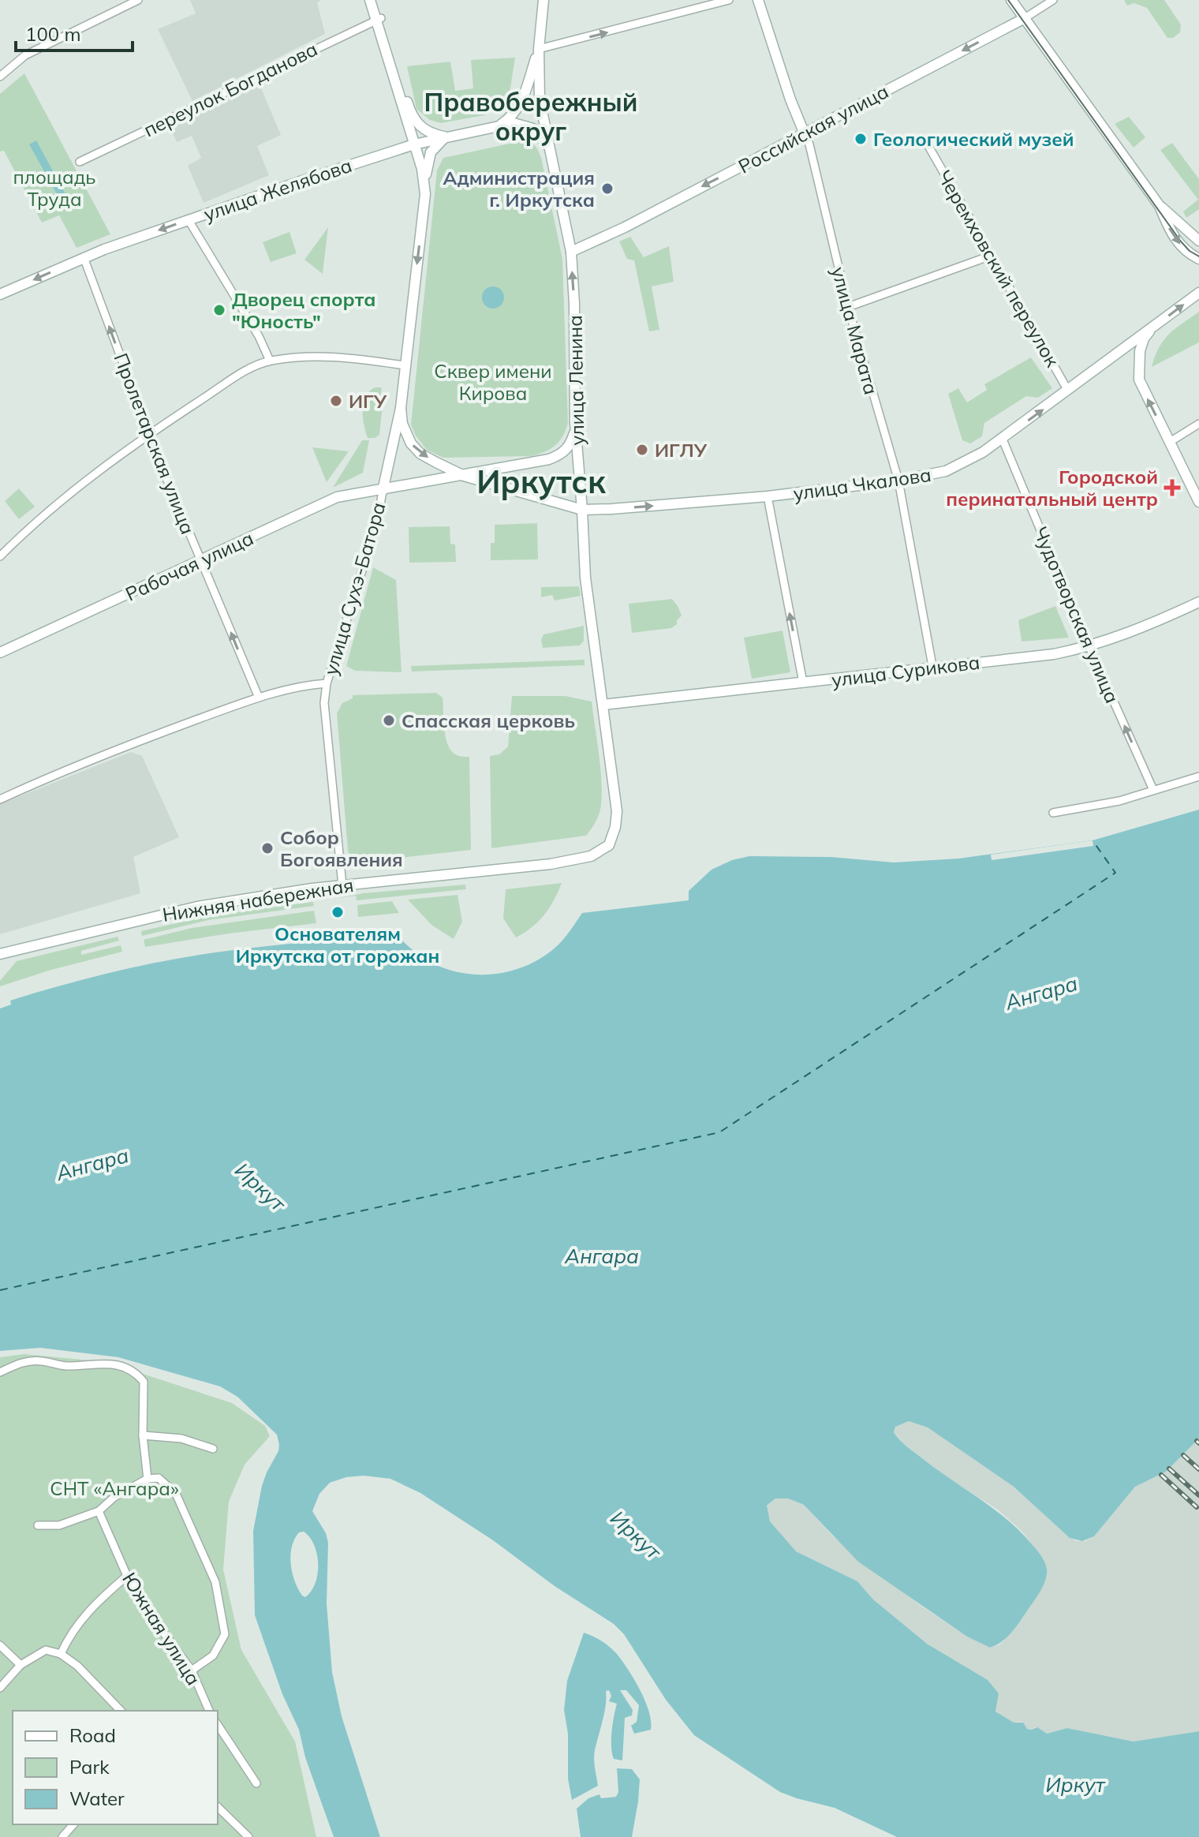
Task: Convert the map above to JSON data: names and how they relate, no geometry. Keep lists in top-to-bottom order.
{
  "streets": {
    "main road": [
      "Российская улица",
      "улица Желябова",
      "улица Марата",
      "улица Ленина",
      "улица Чкалова",
      "Рабочая улица",
      "улица Сухэ-Батора",
      "улица Сурикова",
      "Нижняя набережная"
    ],
    "street": [
      "переулок Богданова",
      "Черемховский переулок",
      "Пролетарская улица",
      "Чудотворская улица",
      "Южная улица"
    ]
  },
  "crossings": [
    ["переулок Богданова", "улица Сухэ-Батора"],
    ["Российская улица", "улица Марата"],
    ["Российская улица", "улица Ленина"],
    ["улица Желябова", "улица Ленина"],
    ["улица Желябова", "Пролетарская улица"],
    ["улица Желябова", "улица Сухэ-Батора"],
    ["Черемховский переулок", "улица Чкалова"],
    ["улица Марата", "улица Чкалова"],
    ["улица Марата", "улица Сурикова"],
    ["улица Ленина", "улица Чкалова"],
    ["улица Ленина", "Рабочая улица"],
    ["улица Ленина", "улица Сурикова"],
    ["улица Ленина", "Нижняя набережная"],
    ["Пролетарская улица", "Рабочая улица"],
    ["улица Чкалова", "Рабочая улица"],
    ["улица Чкалова", "улица Сухэ-Батора"],
    ["улица Чкалова", "Чудотворская улица"],
    ["Рабочая улица", "улица Сухэ-Батора"],
    ["улица Сухэ-Батора", "Нижняя набережная"],
    ["Чудотворская улица", "улица Сурикова"]
  ],
  "one_way": [
    "Российская улица",
    "Пролетарская улица",
    "улица Чкалова",
    "Чудотворская улица"
  ],
  "districts": ["Правобережный округ", "Иркутск"],
  "water": ["Ангара", "Иркут"],
  "parks": ["площадь Труда", "Сквер имени Кирова", "СНТ «Ангара»"],
  "places": {
    "other": [
      "Геологический музей",
      "Администрация г. Иркутска",
      "Дворец спорта \"Юность\"",
      "ИГУ",
      "ИГЛУ",
      "Спасская церковь",
      "Собор Богоявления",
      "Основателям Иркутска от горожан"
    ],
    "health": ["Городской перинатальный центр"]
  },
  "legend": ["Road", "Park", "Water"],
  "scale_bar": "100 m"
}
